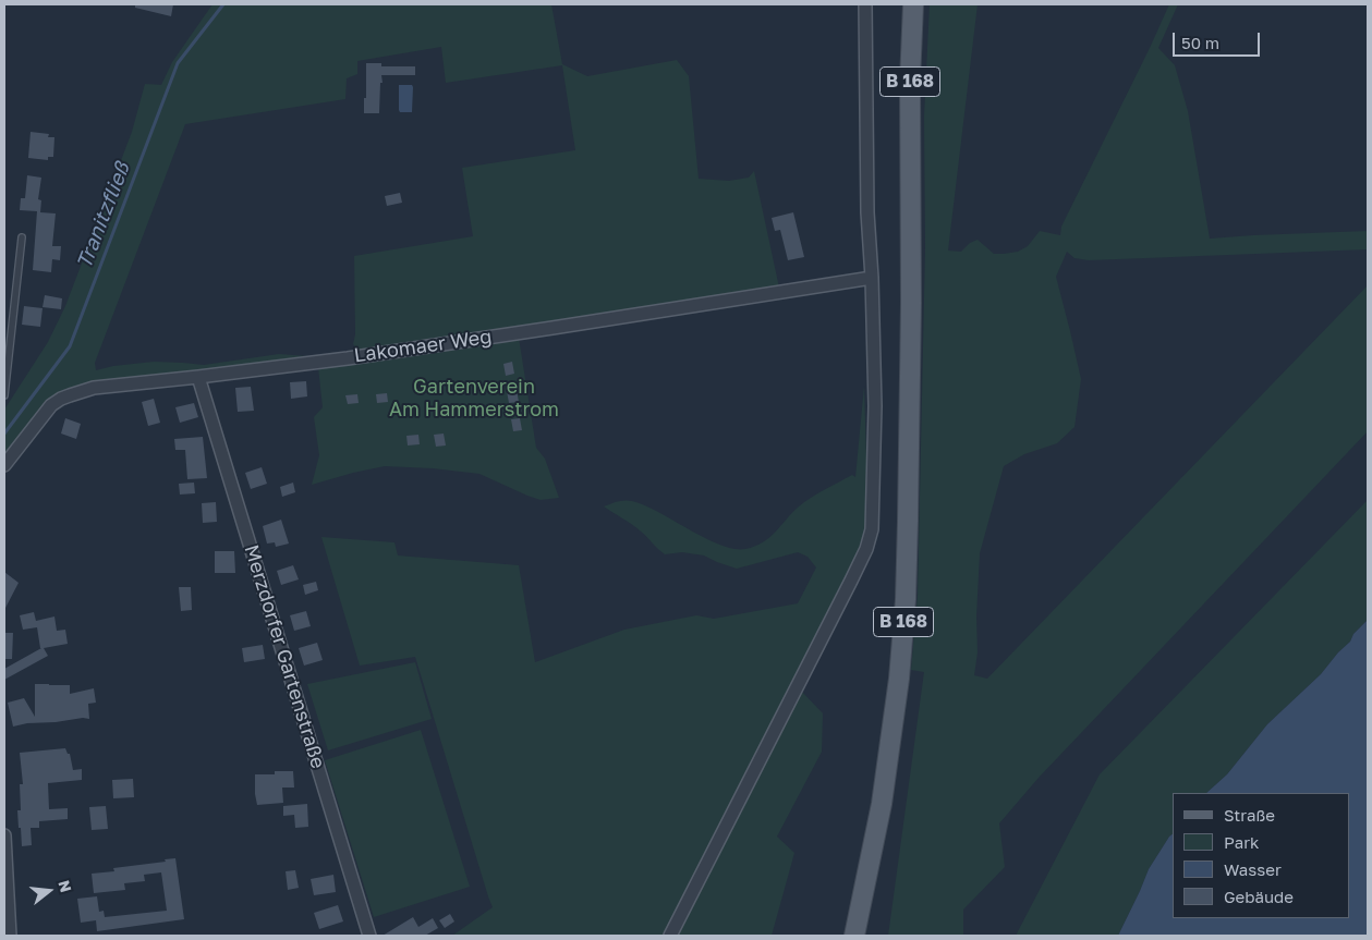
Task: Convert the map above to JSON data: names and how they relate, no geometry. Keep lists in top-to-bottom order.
{
  "streets": {
    "main road": ["B 168"],
    "street": ["Lakomaer Weg", "Merzdorfer Gartenstraße"]
  },
  "crossings": [
    ["Lakomaer Weg", "Merzdorfer Gartenstraße"]
  ],
  "water": ["Tranitzfließ"],
  "parks": ["Gartenverein Am Hammerstrom"],
  "legend": [
    "Straße",
    "Park",
    "Wasser",
    "Gebäude"
  ],
  "scale_bar": "50 m",
  "north": "right"
}
